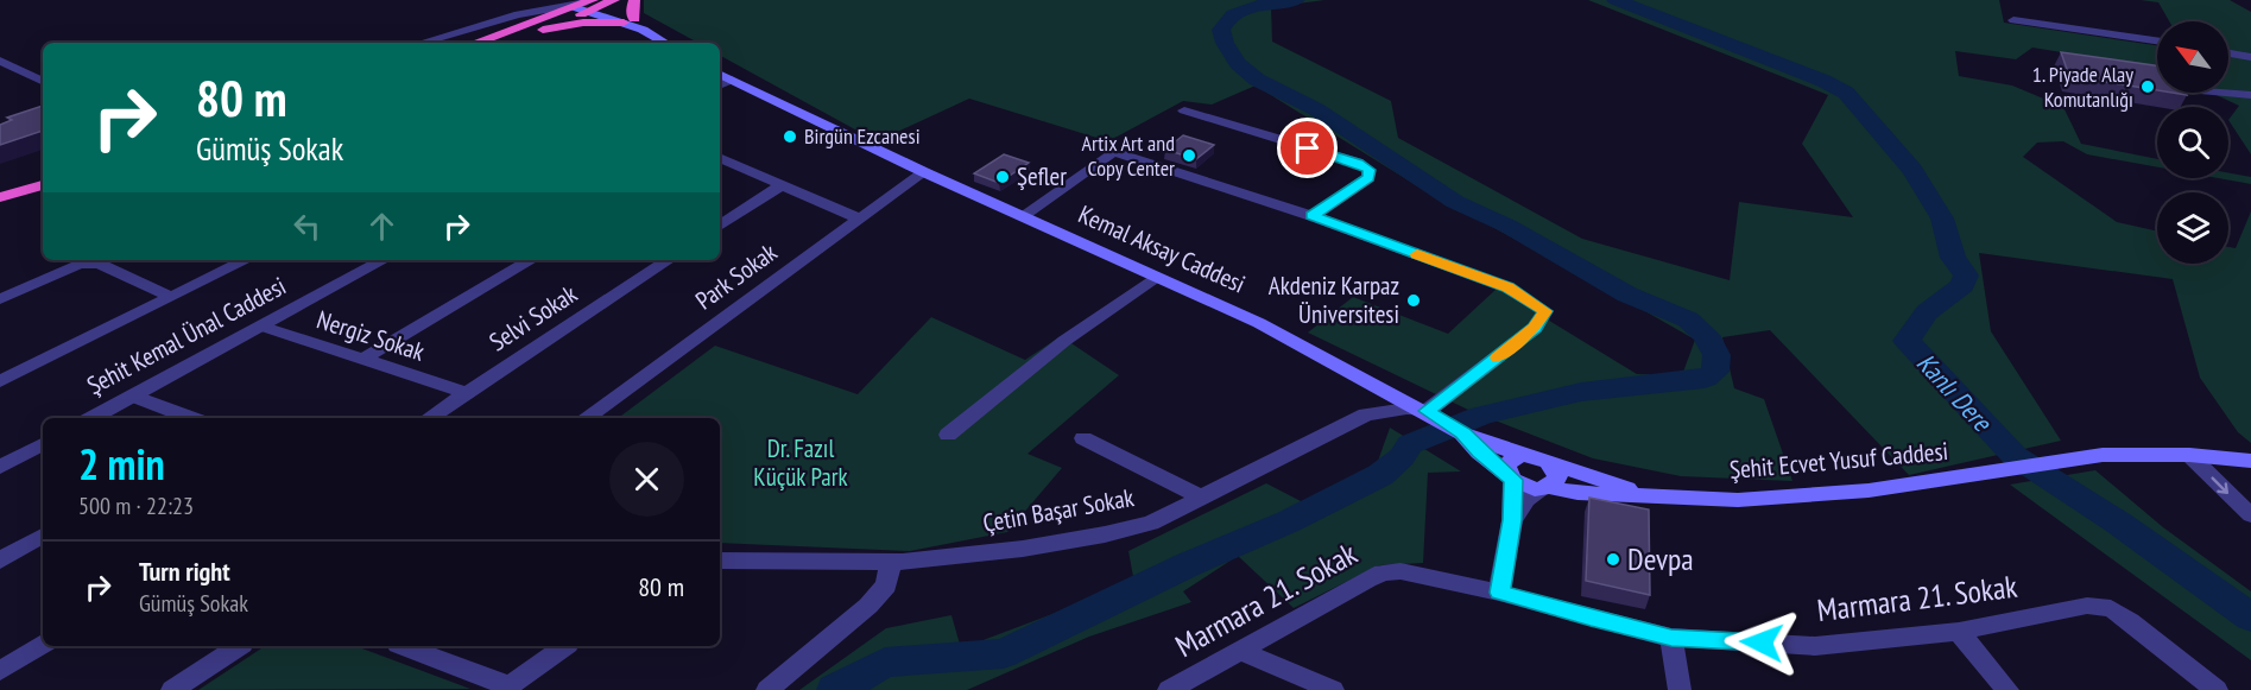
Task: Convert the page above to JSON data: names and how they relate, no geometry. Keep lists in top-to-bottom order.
{
  "streets": {
    "main road": ["Kemal Aksay Caddesi", "Şehit Ecvet Yusuf Caddesi"],
    "street": [
      "Park Sokak",
      "Selvi Sokak",
      "Şehit Kemal Ünal Caddesi",
      "Nergiz Sokak",
      "Çetin Başar Sokak",
      "Marmara 21. Sokak"
    ]
  },
  "crossings": [
    ["Kemal Aksay Caddesi", "Park Sokak"],
    ["Kemal Aksay Caddesi", "Çetin Başar Sokak"],
    ["Selvi Sokak", "Nergiz Sokak"],
    ["Şehit Kemal Ünal Caddesi", "Nergiz Sokak"]
  ],
  "water": ["Kanlı Dere"],
  "parks": ["Dr. Fazıl Küçük Park"],
  "places": [
    "1. Piyade Alay Komutanlığı",
    "Birgün Ezcanesi",
    "Artix Art and Copy Center",
    "Şefler",
    "Akdeniz Karpaz Üniversitesi",
    "Devpa"
  ],
  "north": "top left",
  "page": {
    "turn": ["80 m", "Gümüş Sokak"],
    "heading": ["2 min", "500 m · 22:23"],
    "list": [
      {
        "name": "Turn right",
        "note": "Gümüş Sokak",
        "value": "80 m"
      }
    ]
  }
}
